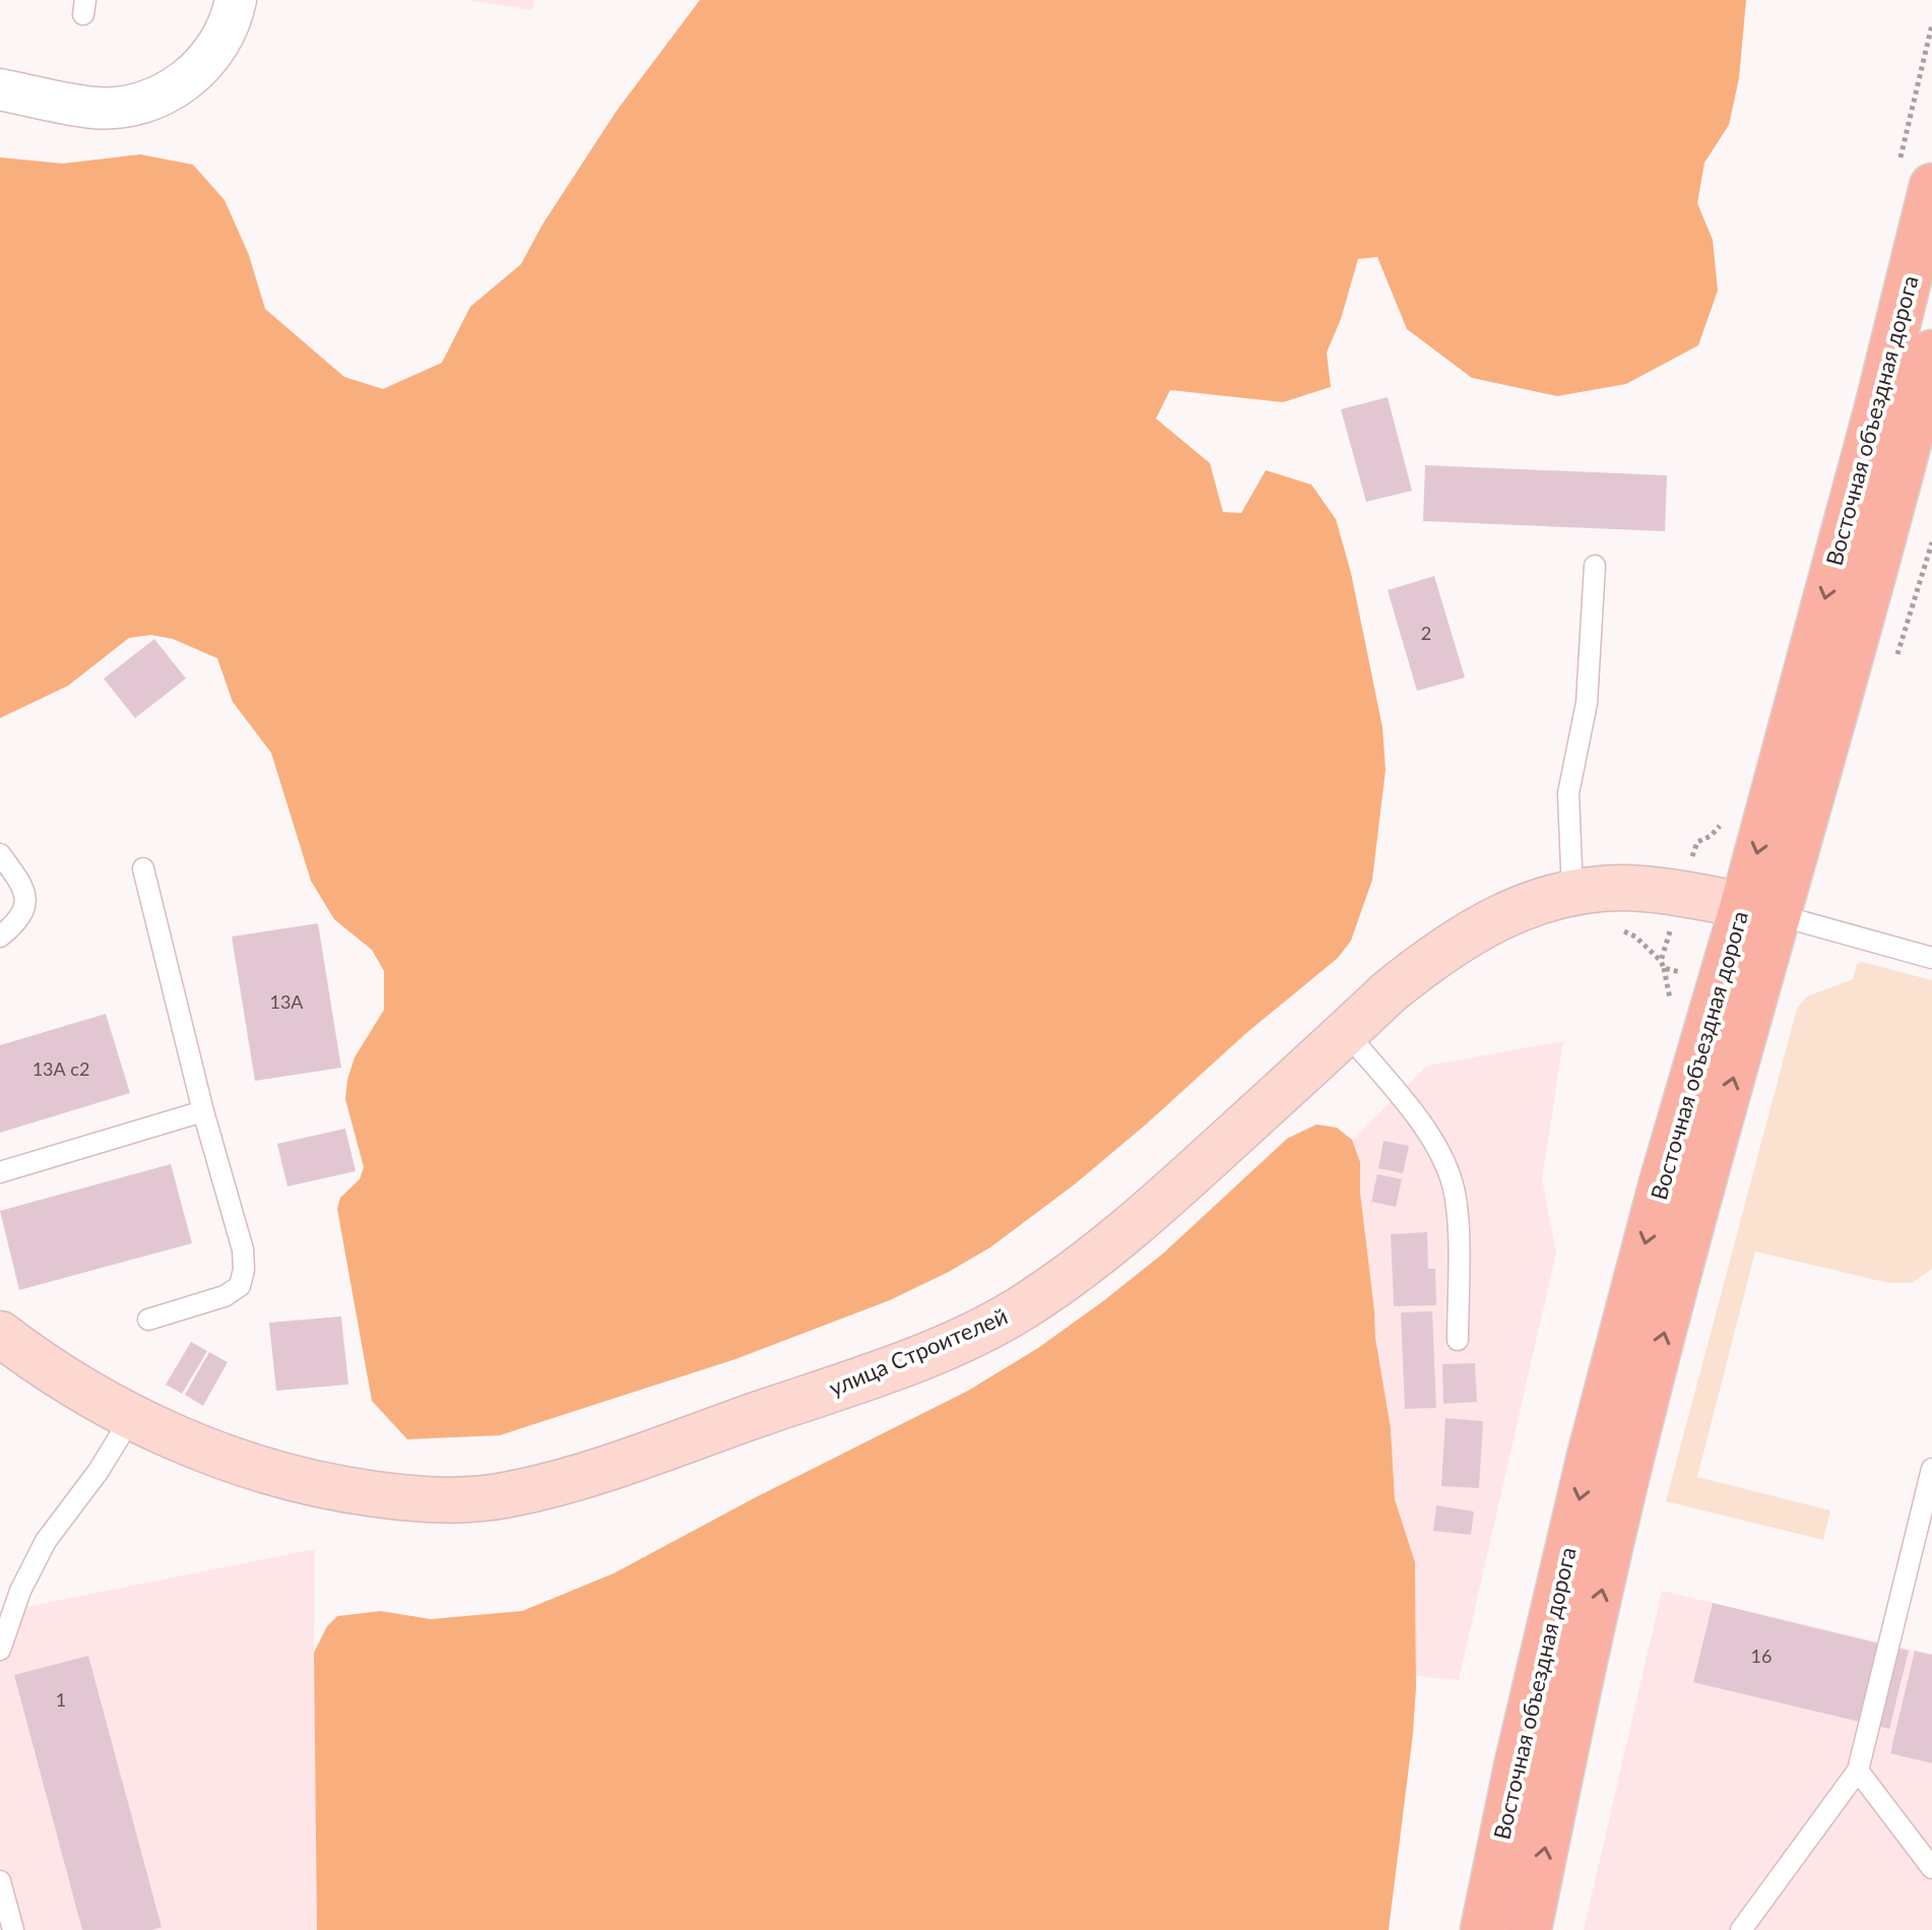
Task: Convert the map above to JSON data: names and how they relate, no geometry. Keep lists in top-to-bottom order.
{
  "streets": {
    "main road": ["Восточная объездная дорога", "улица Строителей"]
  },
  "crossings": [
    ["Восточная объездная дорога", "улица Строителей"]
  ],
  "house_numbers": [
    "2",
    "13А",
    "13А с2",
    "16",
    "1"
  ]
}
